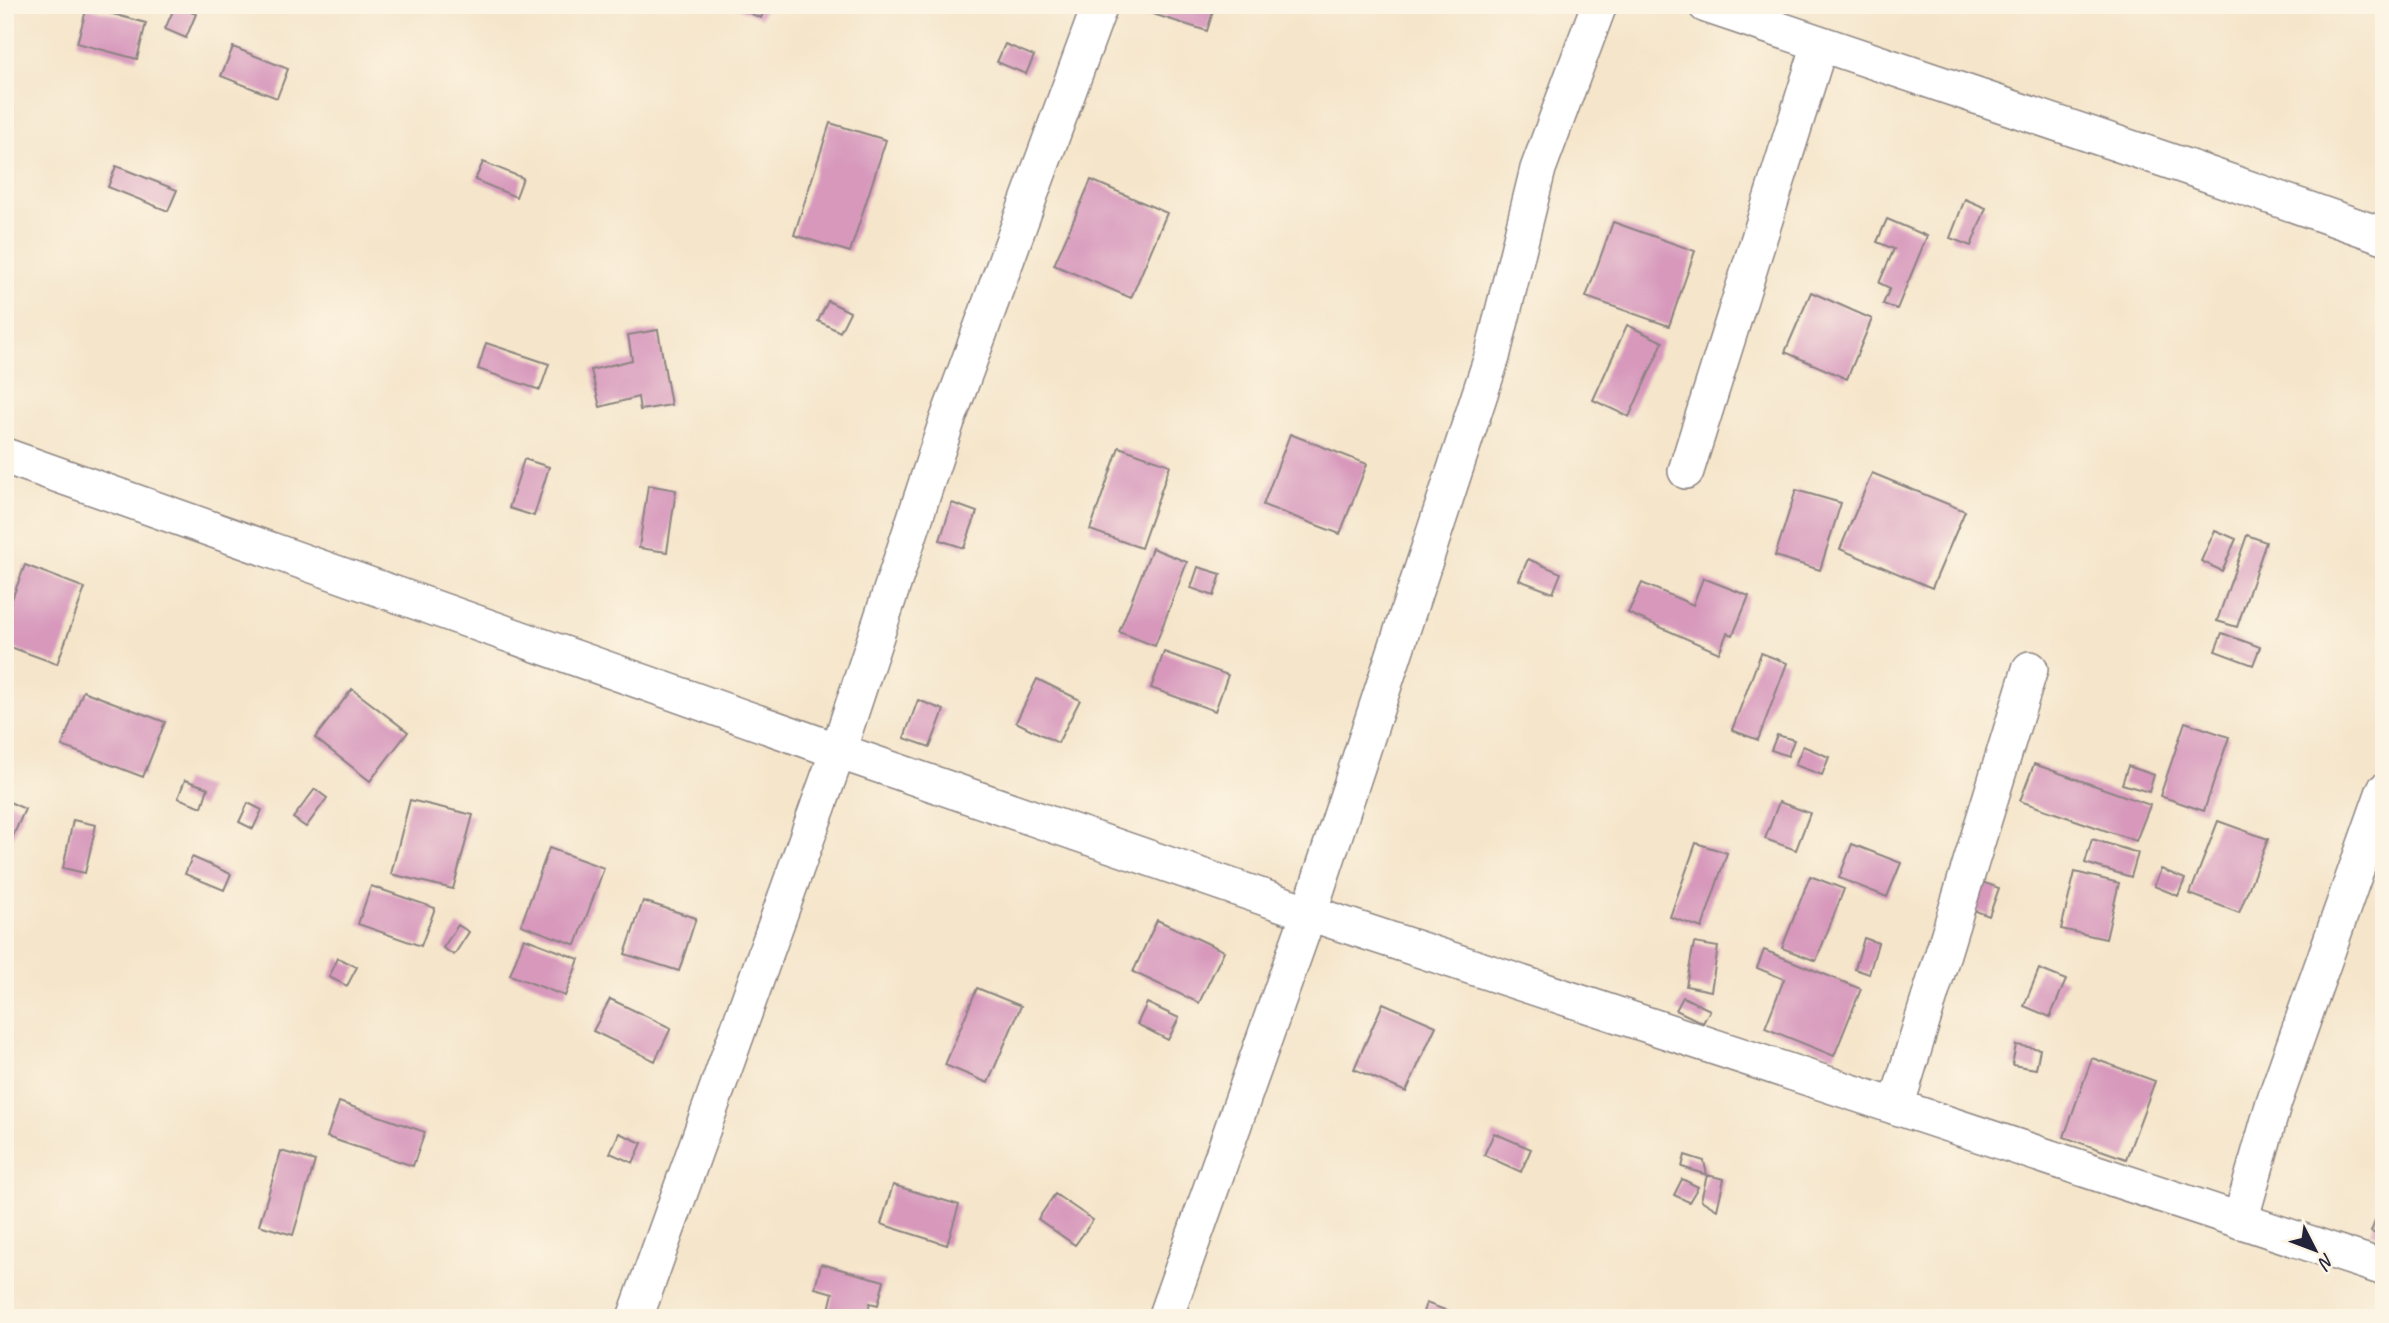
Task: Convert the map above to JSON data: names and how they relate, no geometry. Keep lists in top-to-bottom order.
{
  "north": "bottom right"
}
